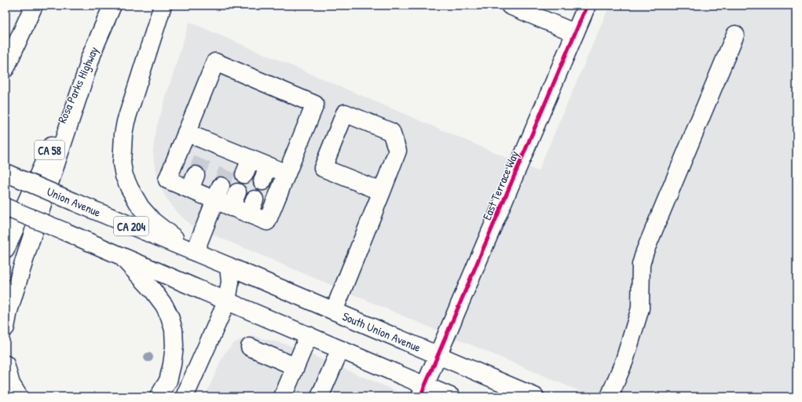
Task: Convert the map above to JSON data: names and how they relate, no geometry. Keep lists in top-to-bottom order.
{
  "streets": {
    "main road": [
      "Rosa Parks Highway",
      "CA 58",
      "East Terrace Way",
      "Union Avenue",
      "CA 204",
      "South Union Avenue"
    ]
  },
  "crossings": [
    ["East Terrace Way", "South Union Avenue"],
    ["Union Avenue", "South Union Avenue"]
  ]
}
